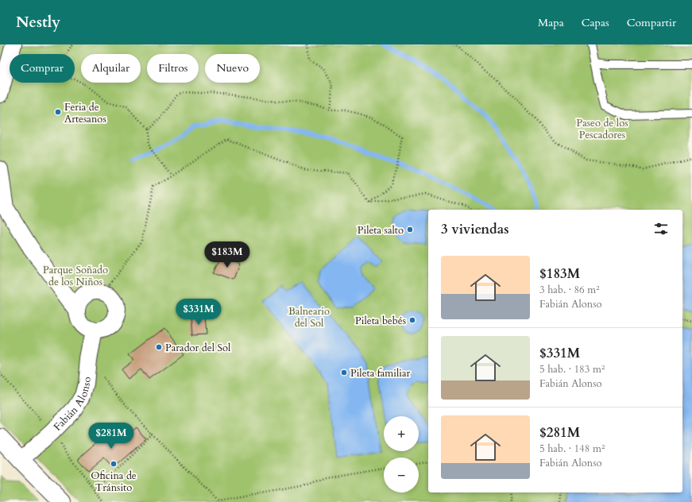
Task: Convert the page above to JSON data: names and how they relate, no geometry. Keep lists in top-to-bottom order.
{
  "streets": {
    "street": ["Fabián Alonso"]
  },
  "parks": ["Paseo de los Pescadores", "Parque Soñado de los Niños", "Balneario del Sol"],
  "places": [
    "Feria de Artesanos",
    "Pileta salto",
    "Pileta bebés",
    "Parador del Sol",
    "Pileta familiar",
    "Oficina de Tránsito"
  ],
  "page": {
    "header": "Nestly",
    "nav": ["Mapa", "Capas", "Compartir"],
    "chip": [
      "Comprar",
      "Alquilar",
      "Filtros",
      "Nuevo"
    ],
    "heading": "3 viviendas",
    "price": ["$183M", "$331M", "$281M"],
    "list": [
      {
        "name": "$183M",
        "note": "3 hab. · 86 m² · Fabián Alonso"
      },
      {
        "name": "$331M",
        "note": "5 hab. · 183 m² · Fabián Alonso"
      },
      {
        "name": "$281M",
        "note": "5 hab. · 148 m² · Fabián Alonso"
      }
    ],
    "map_buttons": ["+", "−"]
  }
}
